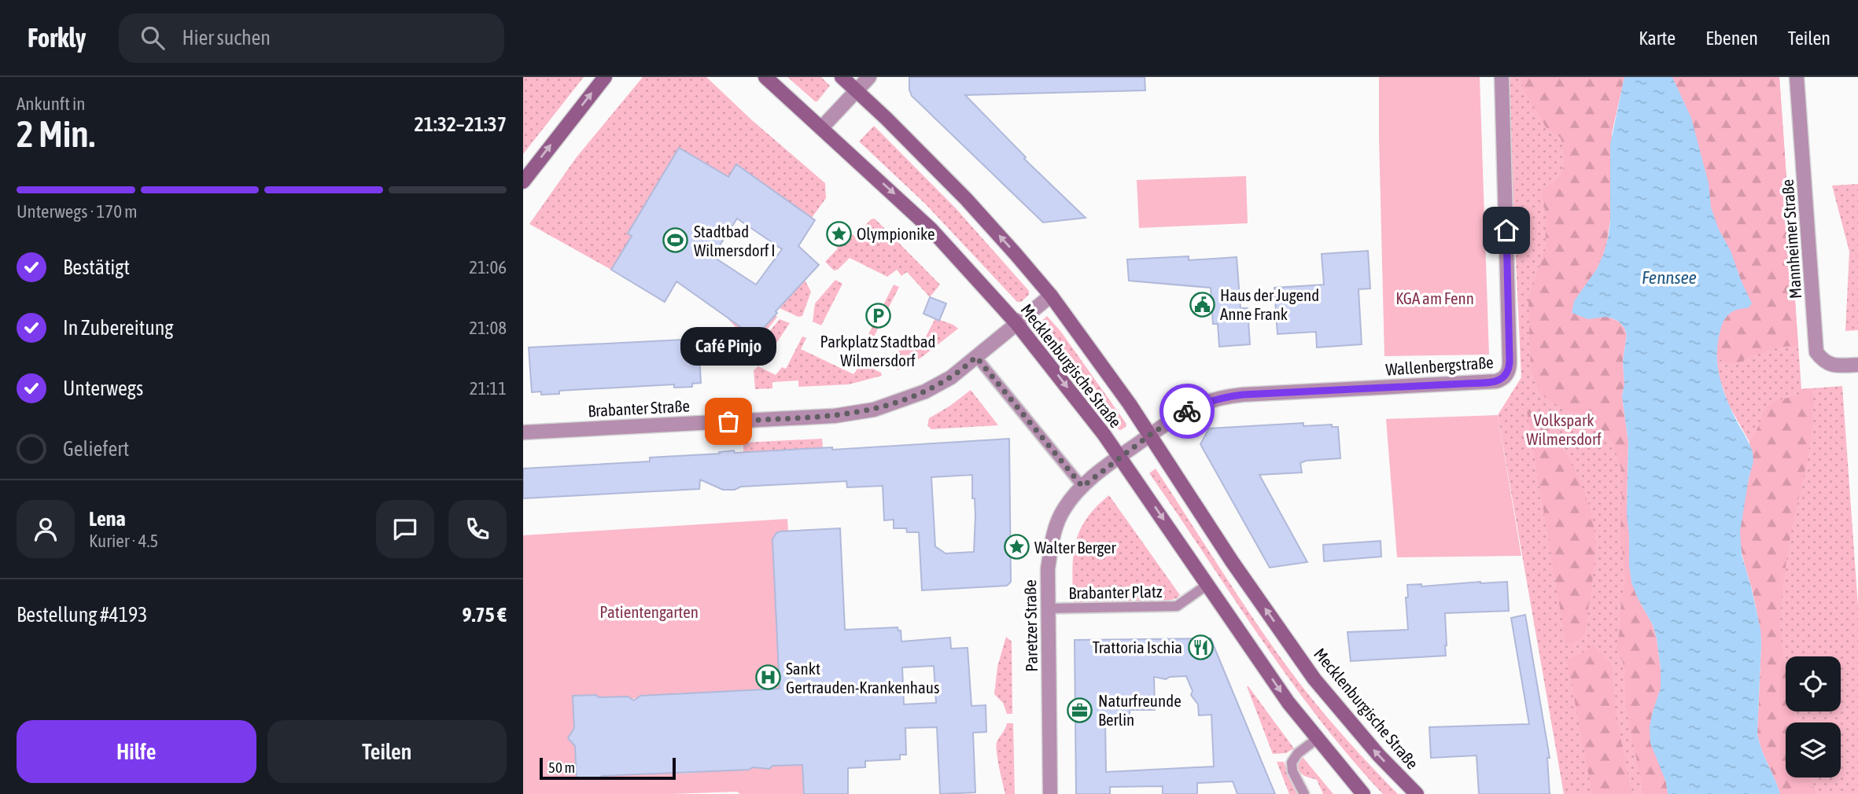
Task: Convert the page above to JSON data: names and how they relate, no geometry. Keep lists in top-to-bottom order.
{
  "streets": {
    "main road": ["Mecklenburgische Straße"],
    "street": [
      "Mannheimer Straße",
      "Wallenbergstraße",
      "Brabanter Straße",
      "Paretzer Straße"
    ],
    "lane": ["Brabanter Platz"]
  },
  "crossings": [
    ["Mecklenburgische Straße", "Wallenbergstraße"],
    ["Mecklenburgische Straße", "Brabanter Straße"],
    ["Mecklenburgische Straße", "Brabanter Platz"],
    ["Mecklenburgische Straße", "Paretzer Straße"],
    ["Wallenbergstraße", "Paretzer Straße"],
    ["Brabanter Platz", "Paretzer Straße"]
  ],
  "water": ["Fennsee"],
  "parks": ["KGA am Fenn", "Volkspark Wilmersdorf", "Patientengarten"],
  "places": {
    "place": ["Olympionike", "Walter Berger"],
    "sports": ["Stadtbad Wilmersdorf I"],
    "public building": ["Haus der Jugend Anne Frank"],
    "parking": ["Parkplatz Stadtbad Wilmersdorf"],
    "other": ["Café Pinjo"],
    "restaurant": ["Trattoria Ischia"],
    "hospital": ["Sankt Gertrauden-Krankenhaus"],
    "office": ["Naturfreunde Berlin"]
  },
  "scale_bar": "50 m",
  "page": {
    "header": "Forkly",
    "search": "Hier suchen",
    "nav": ["Karte", "Ebenen", "Teilen"],
    "heading": ["2 Min.", "Ankunft in", "21:32–21:37"],
    "panel": [
      "Lena",
      "Kurier · 4.5",
      "Bestellung #4193",
      "9.75 €"
    ],
    "bar": "Unterwegs · 170 m",
    "list": [
      ["Bestätigt", "21:06"],
      ["In Zubereitung", "21:08"],
      ["Unterwegs", "21:11"],
      "Geliefert"
    ],
    "bubble": "Café Pinjo",
    "buttons": ["Hilfe", "Teilen"],
    "scale": "50 m"
  }
}
